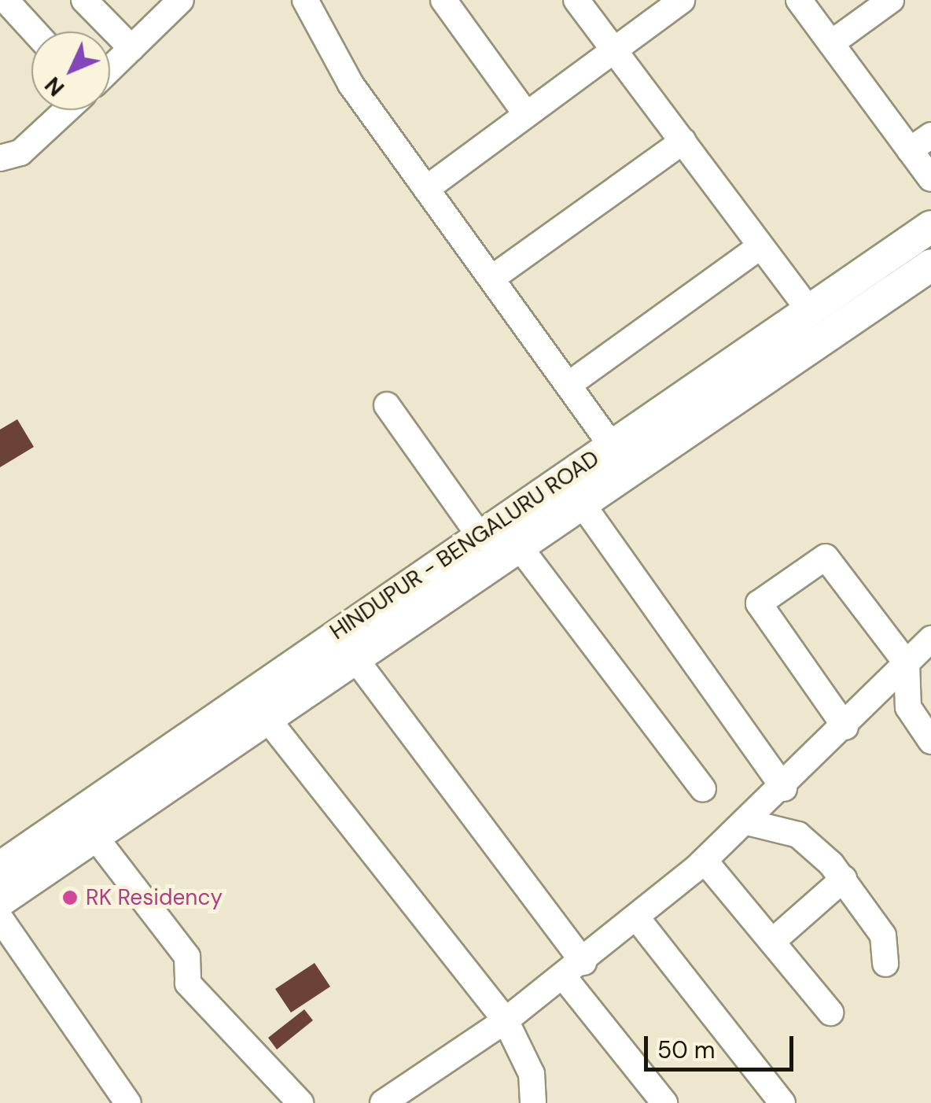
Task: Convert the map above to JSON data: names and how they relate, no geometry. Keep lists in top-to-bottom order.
{
  "streets": {
    "main road": ["HINDUPUR - BENGALURU ROAD"]
  },
  "places": ["RK Residency"],
  "scale_bar": "50 m",
  "north": "bottom left"
}
